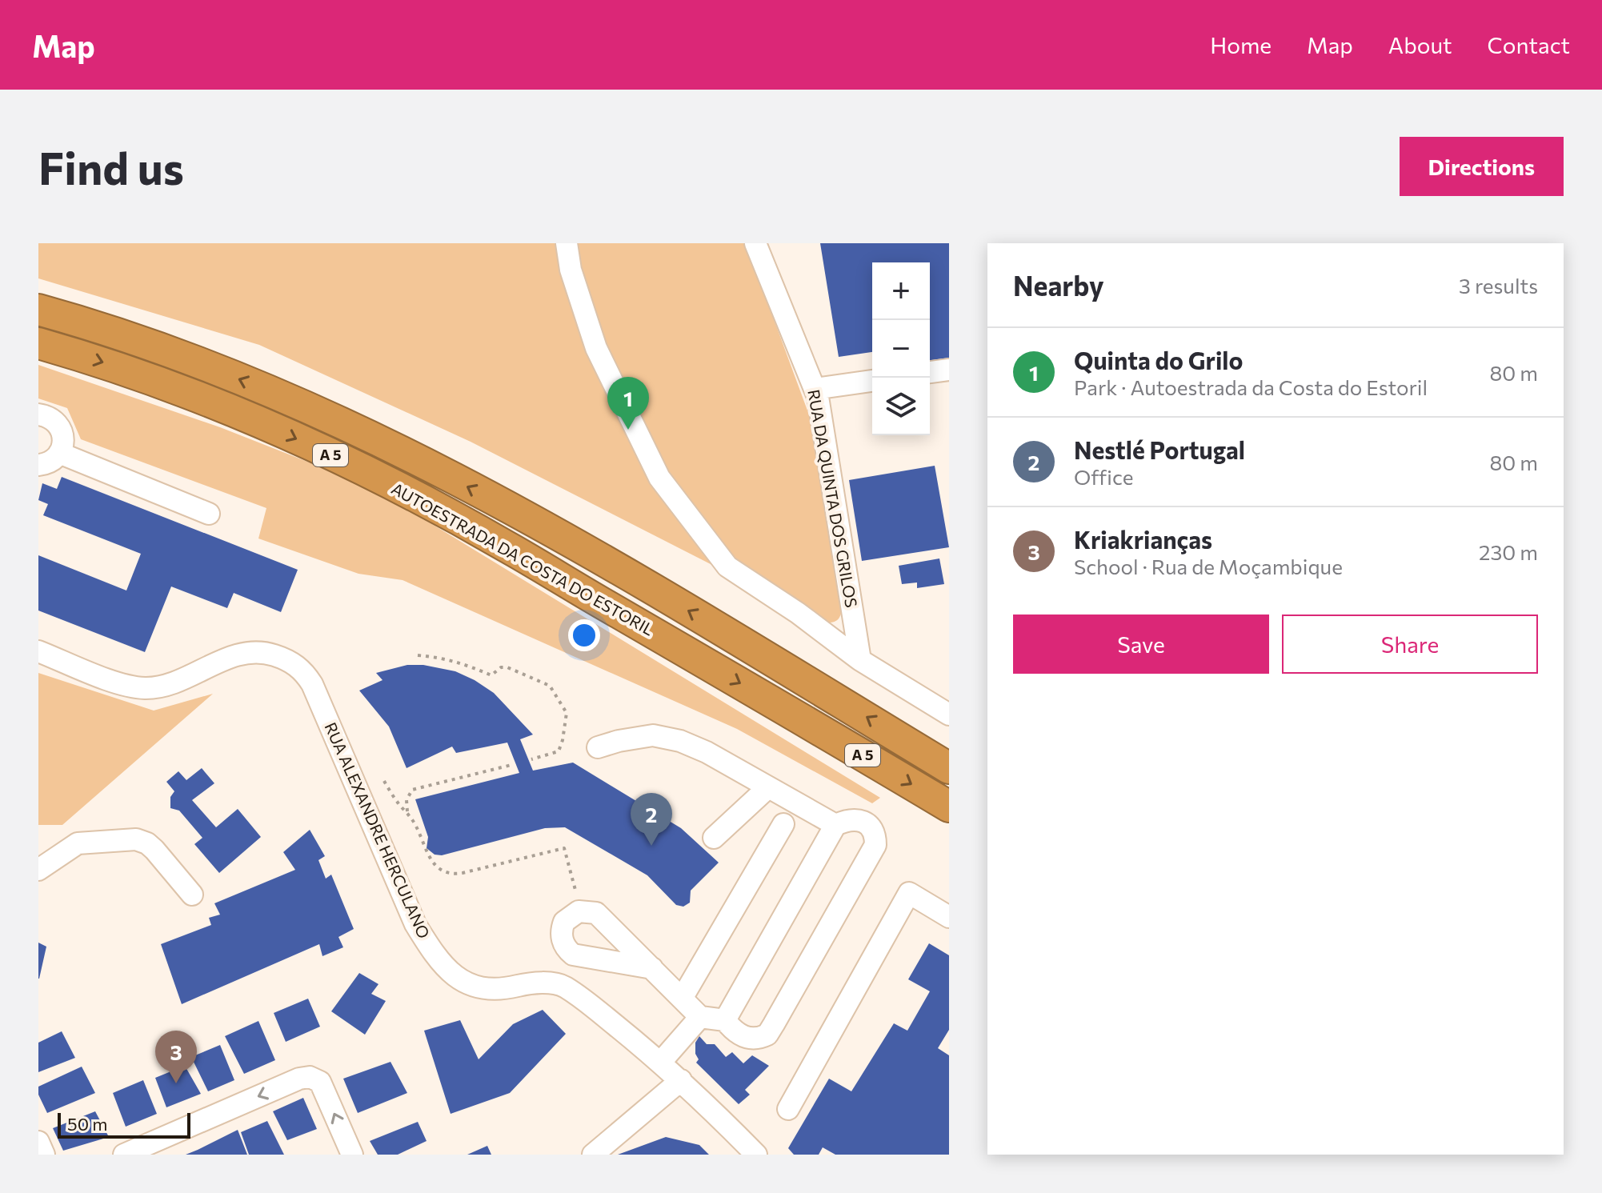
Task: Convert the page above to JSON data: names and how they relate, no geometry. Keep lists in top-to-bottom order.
{
  "streets": {
    "highway": ["A 5", "AUTOESTRADA DA COSTA DO ESTORIL"],
    "street": ["RUA DA QUINTA DOS GRILOS", "RUA ALEXANDRE HERCULANO"]
  },
  "scale_bar": "50 m",
  "page": {
    "header": "Map",
    "nav": [
      "Home",
      "Map",
      "About",
      "Contact"
    ],
    "buttons": [
      "Directions",
      ["Save", "Share"]
    ],
    "title": "Find us",
    "heading": ["Nearby", "3 results"],
    "map_buttons": ["+", "−"],
    "list": [
      {
        "mark": "1",
        "name": "Quinta do Grilo",
        "note": "Park · Autoestrada da Costa do Estoril",
        "value": "80 m"
      },
      {
        "mark": "2",
        "name": "Nestlé Portugal",
        "note": "Office",
        "value": "80 m"
      },
      {
        "mark": "3",
        "name": "Kriakrianças",
        "note": "School · Rua de Moçambique",
        "value": "230 m"
      }
    ],
    "pins": ["1", "2", "3"],
    "scale": "50 m"
  }
}
